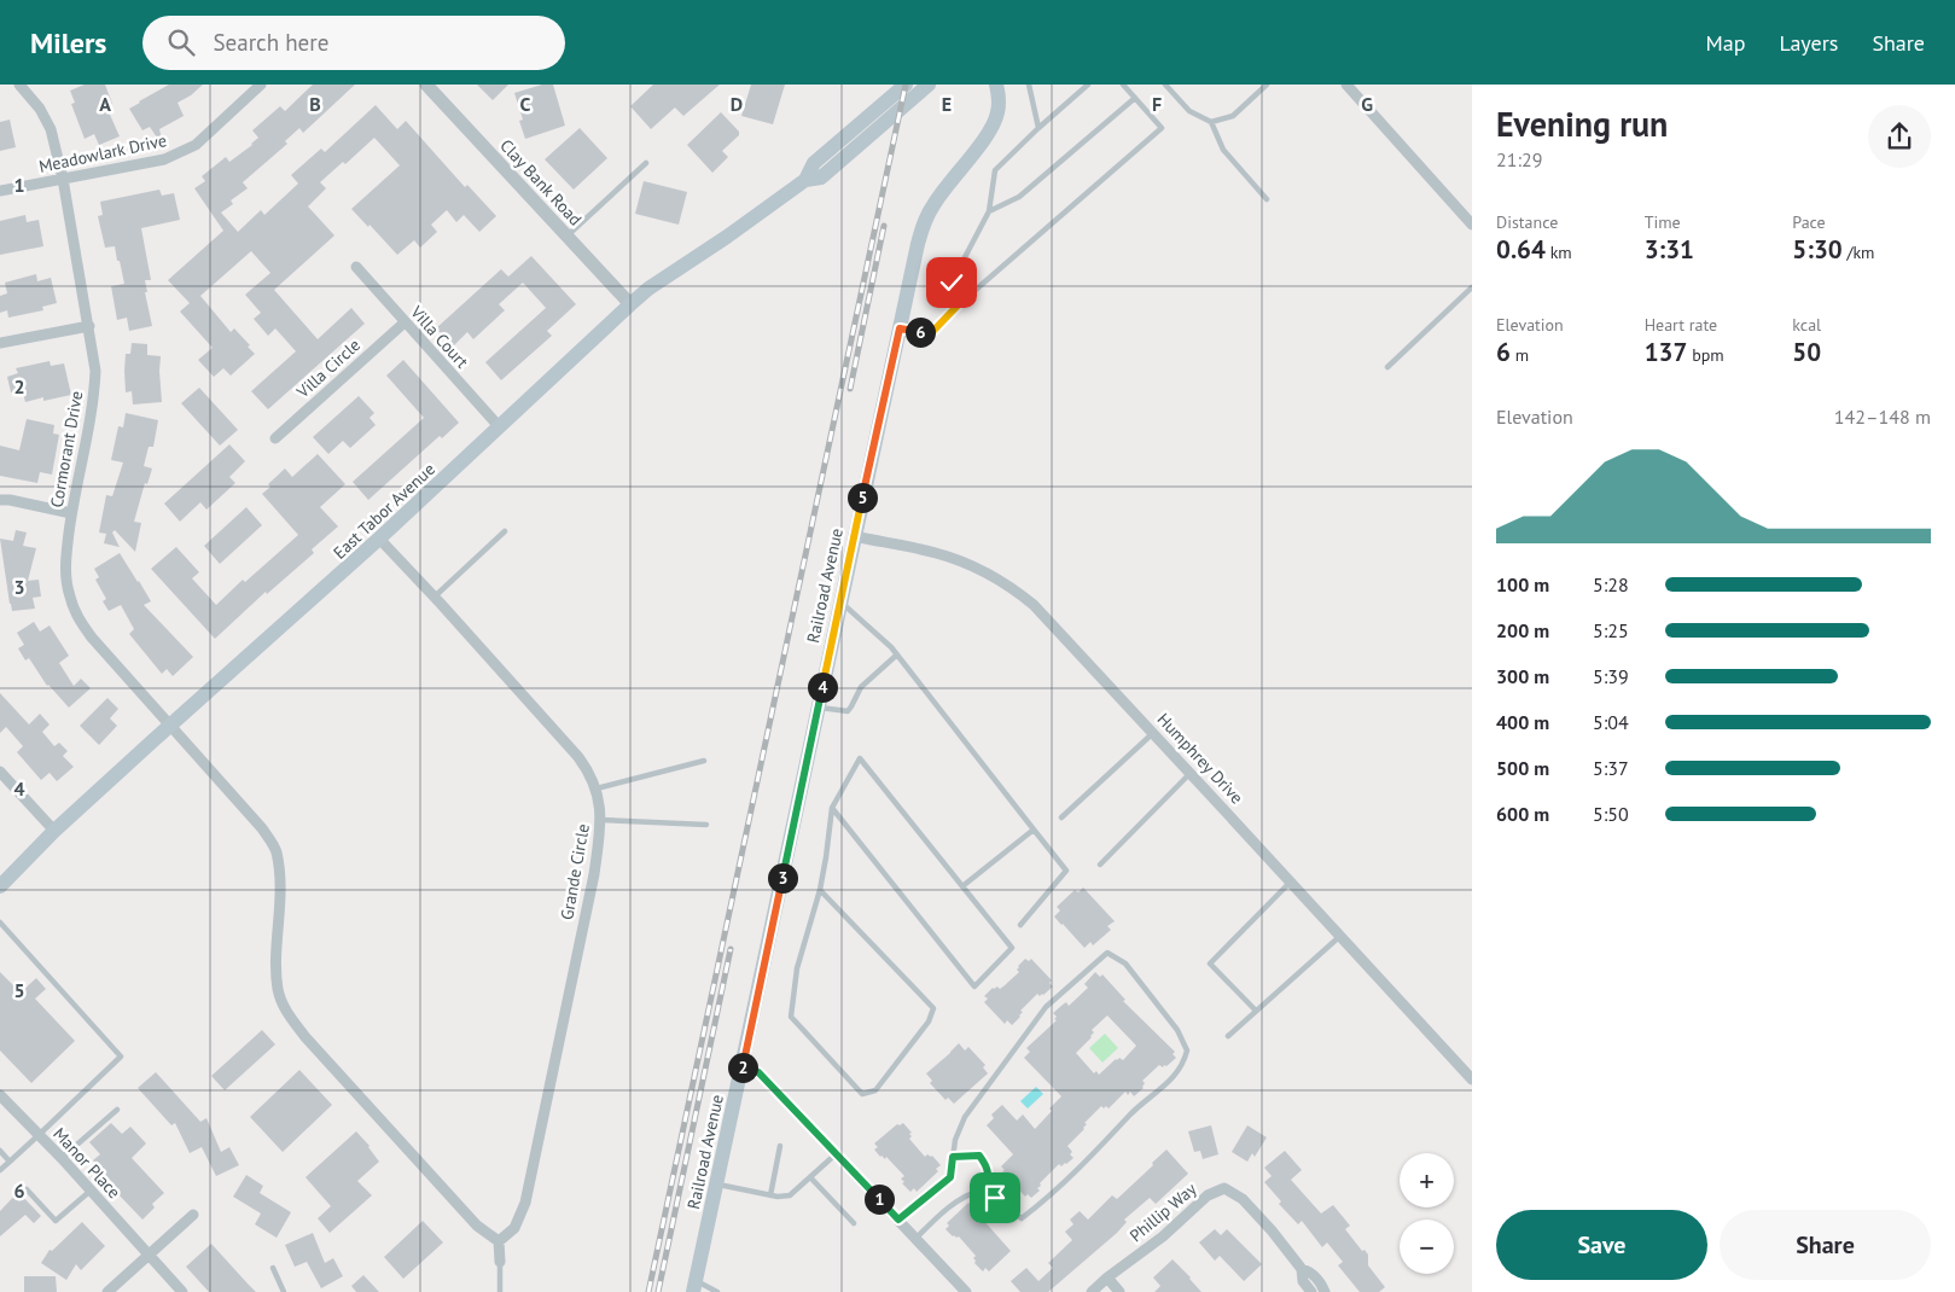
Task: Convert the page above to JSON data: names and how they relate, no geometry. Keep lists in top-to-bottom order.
{
  "streets": {
    "main road": ["East Tabor Avenue", "Railroad Avenue"],
    "street": [
      "Meadowlark Drive",
      "Clay Bank Road",
      "Villa Court",
      "Villa Circle",
      "Cormorant Drive",
      "Humphrey Drive",
      "Grande Circle",
      "Manor Place",
      "Phillip Way"
    ]
  },
  "crossings": [
    ["Meadowlark Drive", "Cormorant Drive"],
    ["Clay Bank Road", "East Tabor Avenue"],
    ["Villa Court", "Villa Circle"],
    ["Villa Court", "East Tabor Avenue"],
    ["Cormorant Drive", "East Tabor Avenue"],
    ["East Tabor Avenue", "Grande Circle"],
    ["Railroad Avenue", "Humphrey Drive"]
  ],
  "page": {
    "header": "Milers",
    "search": "Search here",
    "nav": ["Map", "Layers", "Share"],
    "heading": ["Evening run", "21:29"],
    "stats": [
      ["Distance", "0.64 km"],
      ["Time", "3:31"],
      ["Pace", "5:30 /km"],
      ["Elevation", "6 m"],
      ["Heart rate", "137 bpm"],
      ["kcal", "50"]
    ],
    "pins": [
      "6",
      "5",
      "4",
      "3",
      "2",
      "1"
    ],
    "chart": ["Elevation", "142–148 m"],
    "list": [
      {
        "name": "100 m",
        "note": "5:28"
      },
      {
        "name": "200 m",
        "note": "5:25"
      },
      {
        "name": "300 m",
        "note": "5:39"
      },
      {
        "name": "400 m",
        "note": "5:04"
      },
      {
        "name": "500 m",
        "note": "5:37"
      },
      {
        "name": "600 m",
        "note": "5:50"
      }
    ],
    "map_buttons": ["+", "−"],
    "buttons": ["Save", "Share"]
  },
  "grid": {
    "columns": [
      "A",
      "B",
      "C",
      "D",
      "E",
      "F",
      "G"
    ],
    "rows": [
      "1",
      "2",
      "3",
      "4",
      "5",
      "6"
    ]
  }
}
